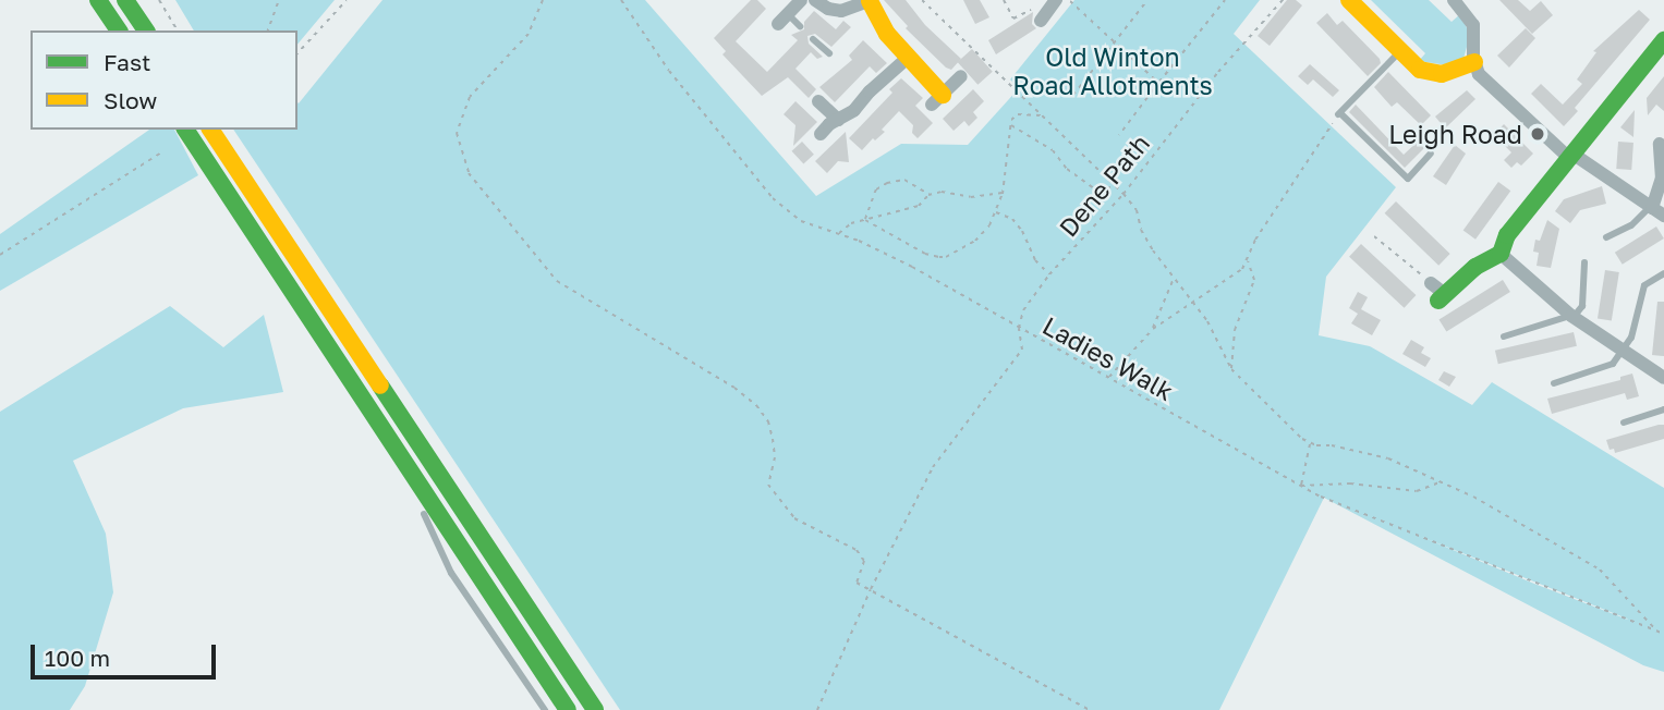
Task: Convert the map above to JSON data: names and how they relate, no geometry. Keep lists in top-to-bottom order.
{
  "streets": {
    "path": ["Dene Path", "Ladies Walk"]
  },
  "crossings": [
    ["Dene Path", "Ladies Walk"]
  ],
  "parks": ["Old Winton Road Allotments"],
  "places": ["Leigh Road"],
  "legend": ["Fast", "Slow"],
  "scale_bar": "100 m"
}
